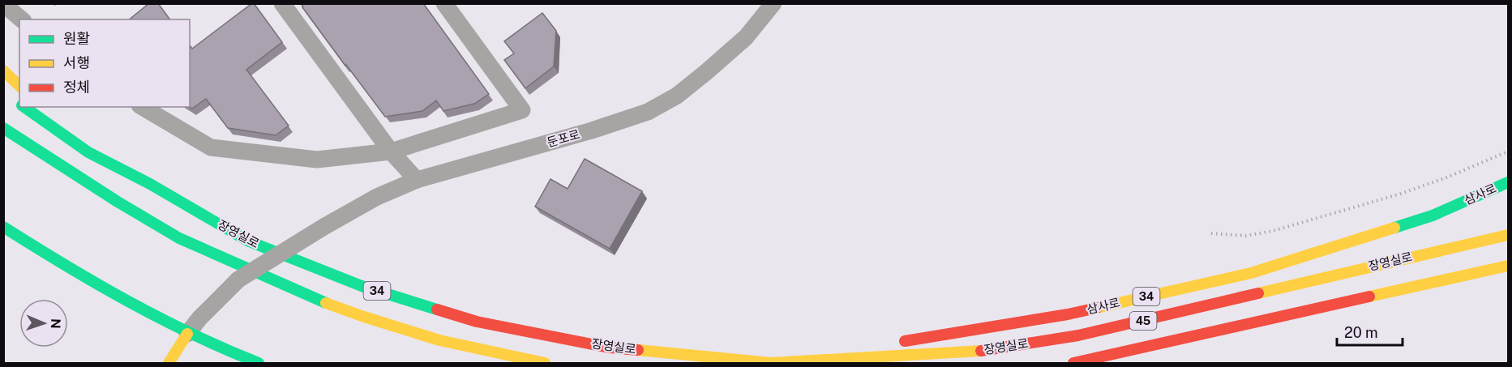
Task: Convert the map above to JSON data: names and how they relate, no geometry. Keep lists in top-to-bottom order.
{
  "streets": {
    "main road": [
      "삼사로",
      "장영실로",
      "34",
      "45"
    ],
    "street": ["둔포로"]
  },
  "crossings": [
    ["장영실로", "34"]
  ],
  "legend": ["원활", "서행", "정체"],
  "scale_bar": "20 m",
  "north": "right"
}
